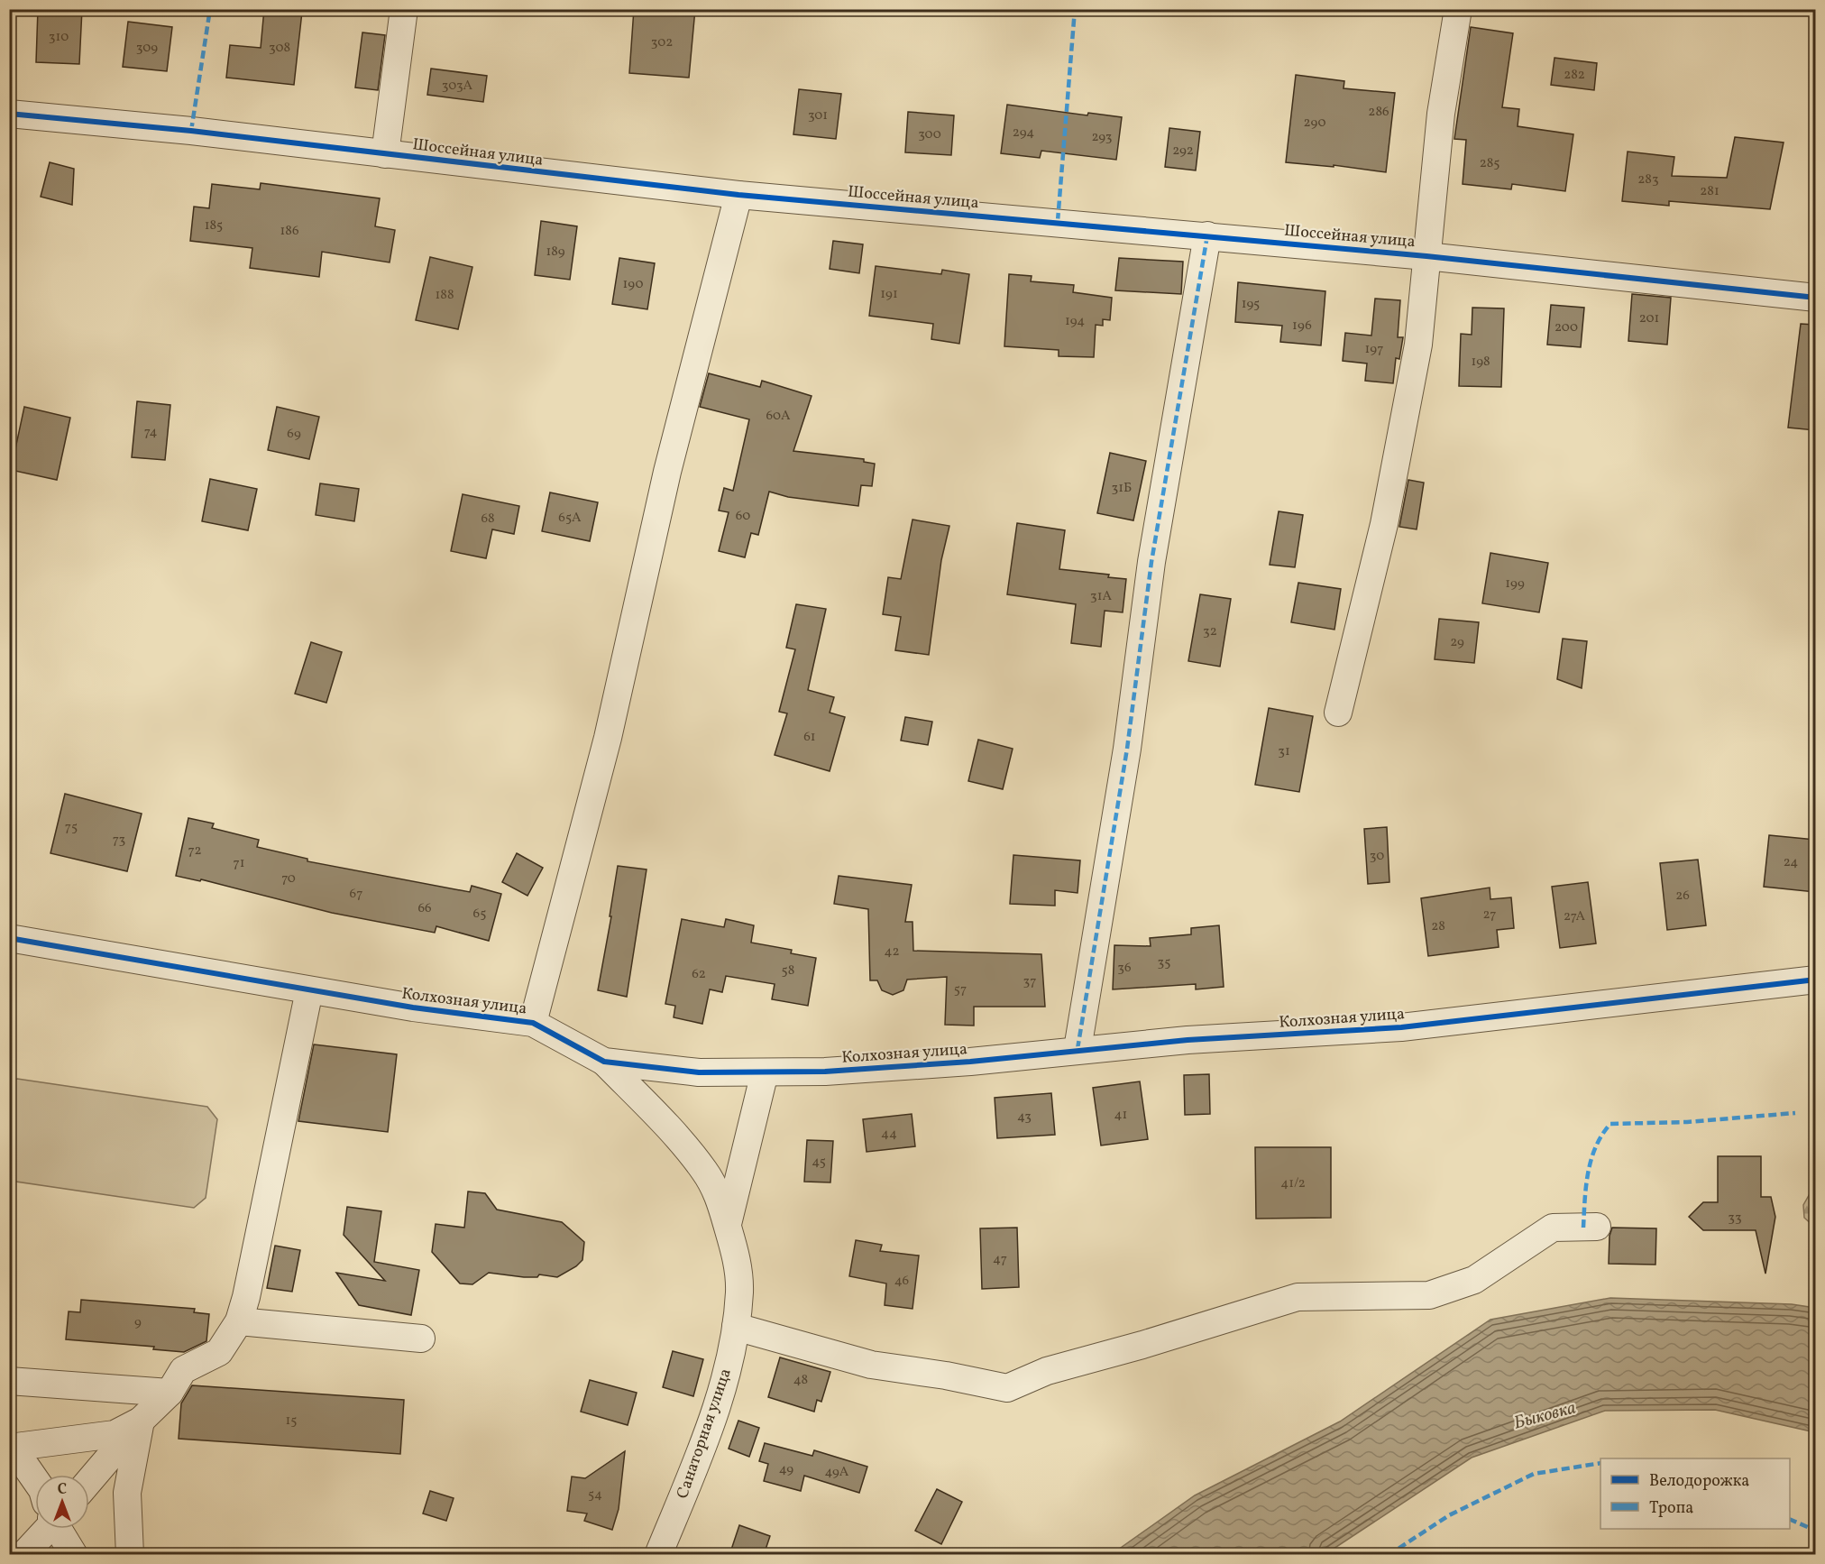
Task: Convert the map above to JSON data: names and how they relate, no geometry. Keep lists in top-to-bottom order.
{
  "streets": {
    "street": ["Шоссейная улица", "Колхозная улица", "Санаторная улица"]
  },
  "crossings": [
    ["Колхозная улица", "Санаторная улица"]
  ],
  "water": ["Быковка"],
  "house_numbers": [
    "310",
    "302",
    "309",
    "308",
    "282",
    "303А",
    "286",
    "301",
    "290",
    "294",
    "300",
    "293",
    "292",
    "285",
    "283",
    "281",
    "185",
    "186",
    "189",
    "190",
    "191",
    "188",
    "195",
    "201",
    "194",
    "196",
    "200",
    "197",
    "198",
    "60А",
    "74",
    "69",
    "31Б",
    "60",
    "65А",
    "68",
    "199",
    "31А",
    "32",
    "29",
    "61",
    "31",
    "75",
    "73",
    "72",
    "30",
    "24",
    "71",
    "70",
    "67",
    "26",
    "66",
    "65",
    "27",
    "27А",
    "28",
    "42",
    "35",
    "36",
    "58",
    "62",
    "37",
    "57",
    "41",
    "43",
    "44",
    "45",
    "41/2",
    "33",
    "47",
    "46",
    "9",
    "48",
    "15",
    "49",
    "49А",
    "54"
  ],
  "legend": ["Велодорожка", "Тропа"],
  "north": "top"
}
